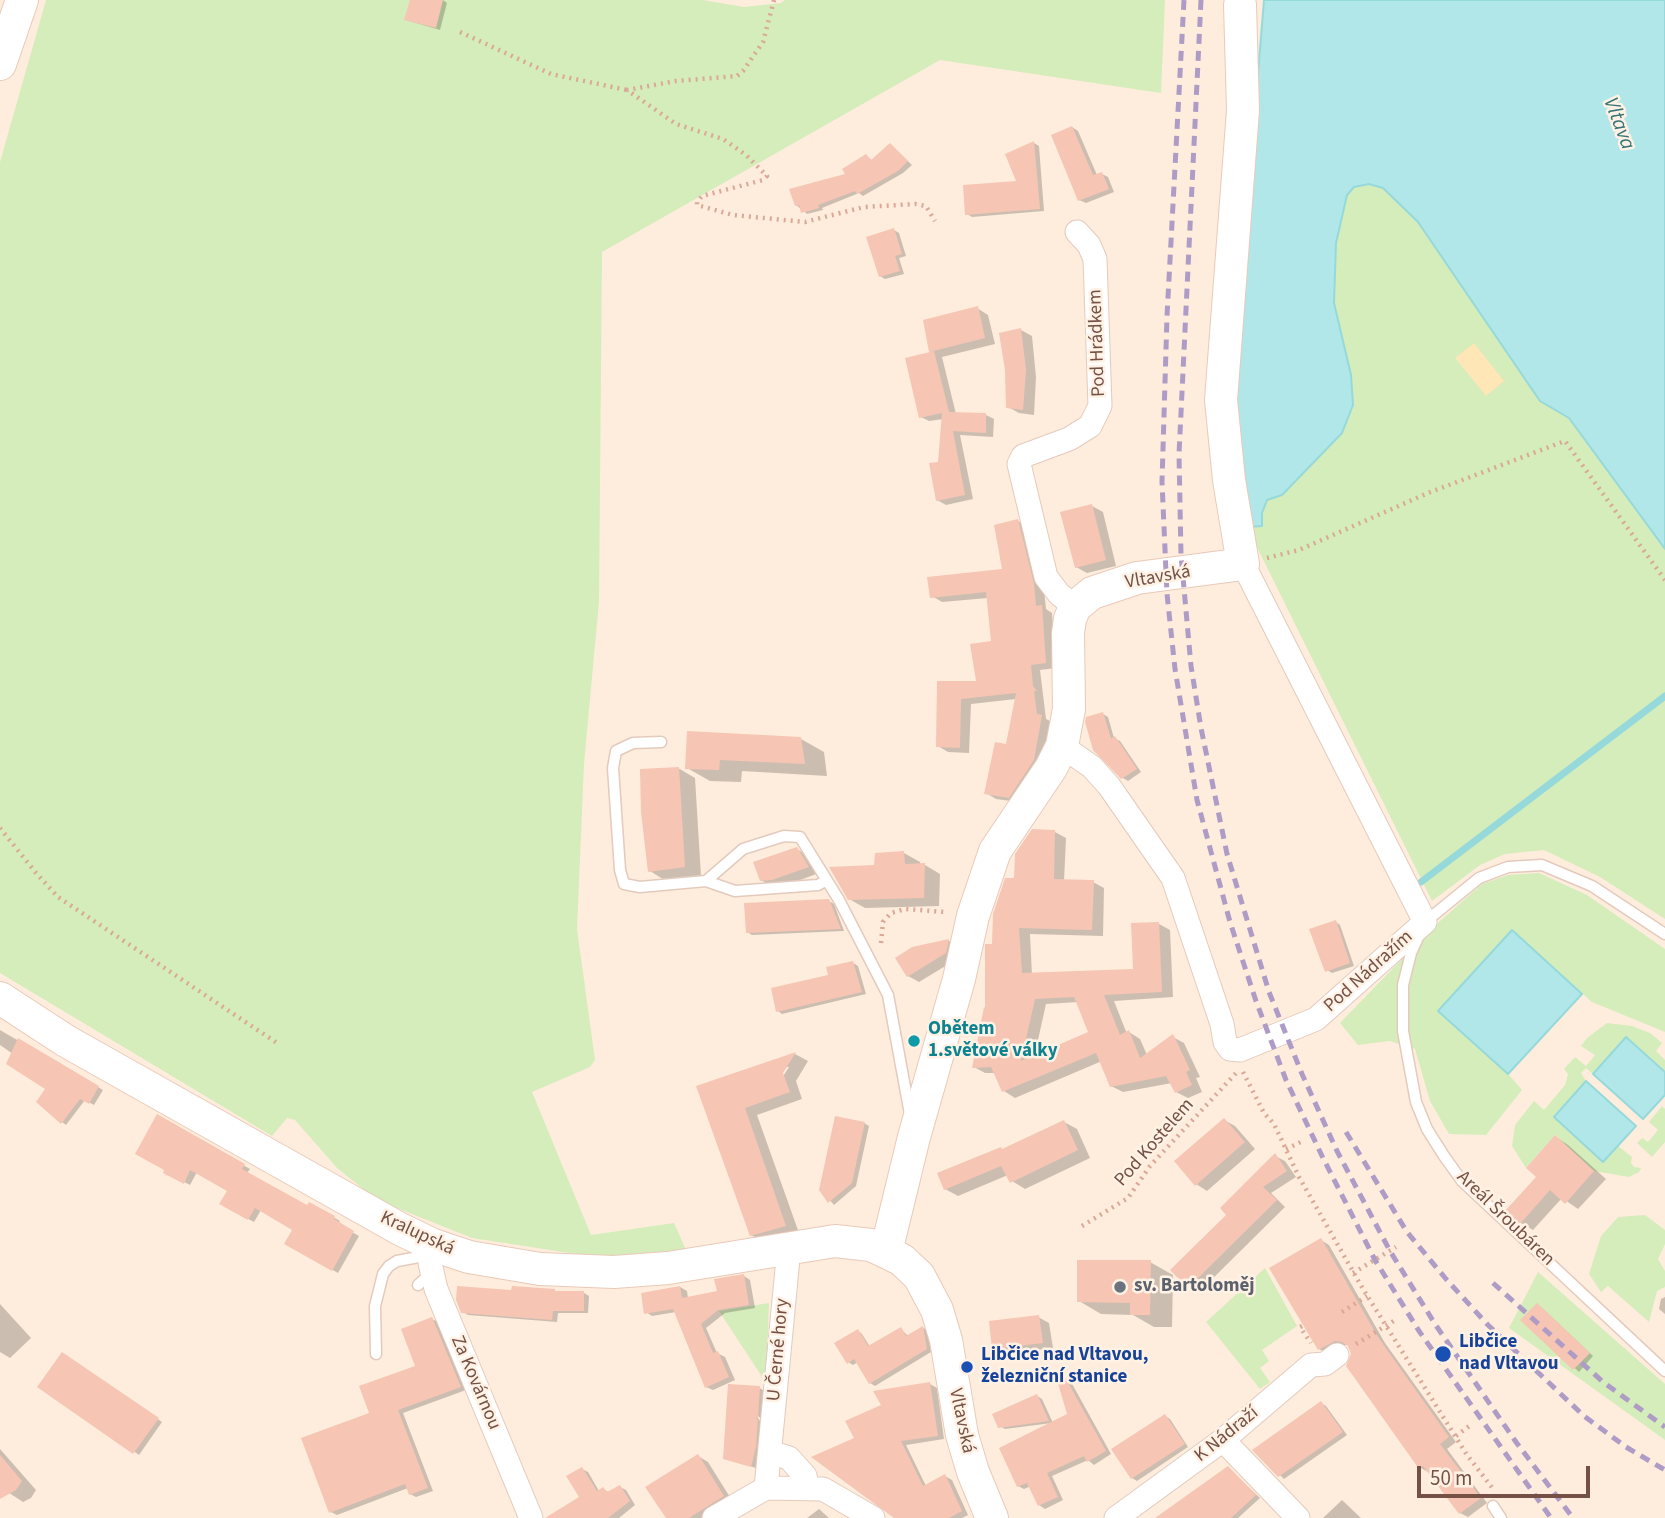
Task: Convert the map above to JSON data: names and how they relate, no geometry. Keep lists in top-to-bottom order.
{
  "streets": {
    "street": [
      "Pod Hrádkem",
      "Vltavská",
      "Pod Nádražím",
      "Kralupská",
      "U Černé hory",
      "Za Kovárnou",
      "K Nádraží"
    ],
    "lane": ["Areál Šroubáren"],
    "path": ["Pod Kostelem"]
  },
  "crossings": [
    ["Pod Hrádkem", "Vltavská"],
    ["Vltavská", "Pod Nádražím"],
    ["Vltavská", "Kralupská"],
    ["Pod Nádražím", "Areál Šroubáren"],
    ["Kralupská", "U Černé hory"],
    ["Kralupská", "Za Kovárnou"]
  ],
  "water": ["Vltava"],
  "places": [
    "Obětem 1.světové války",
    "sv. Bartoloměj",
    "Libčice nad Vltavou",
    "Libčice nad Vltavou, železniční stanice"
  ],
  "scale_bar": "50 m"
}
